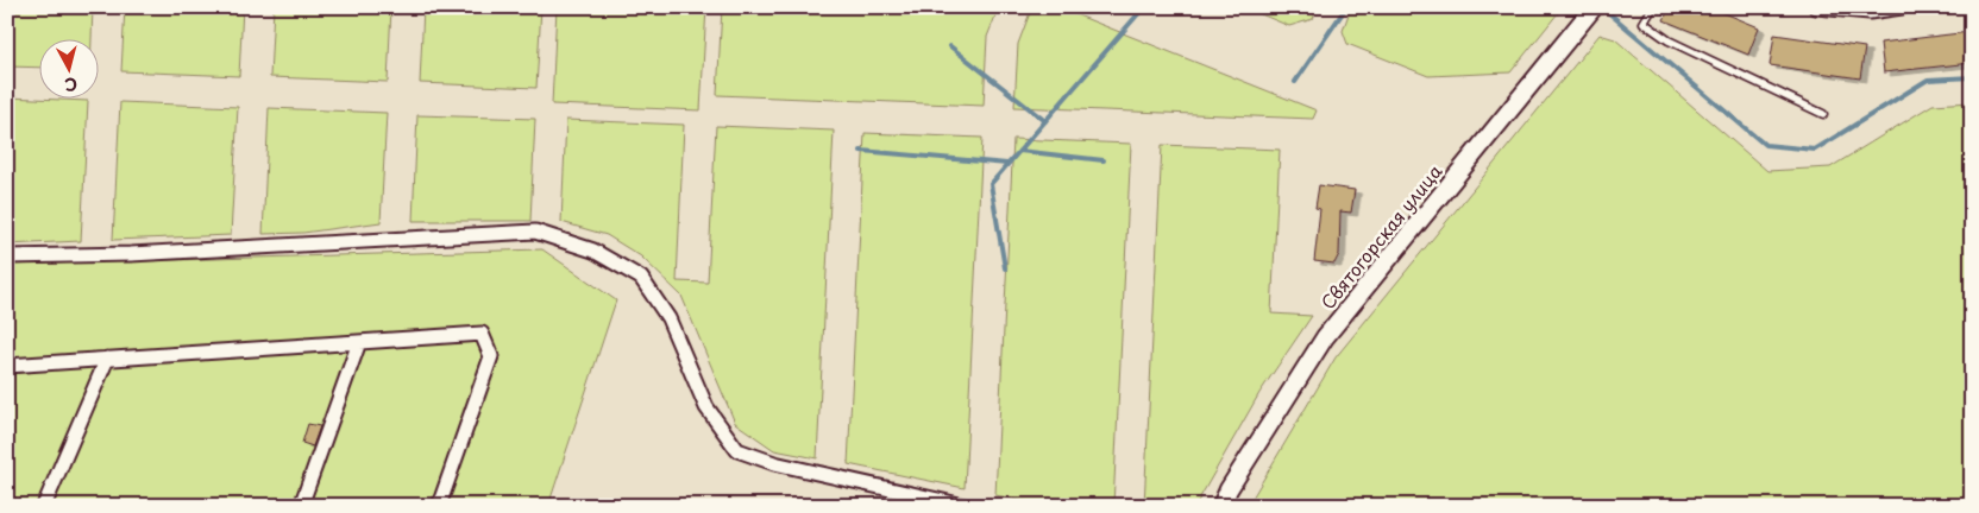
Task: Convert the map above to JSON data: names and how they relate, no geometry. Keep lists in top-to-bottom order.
{
  "streets": {
    "street": ["Святогорская улица"]
  },
  "north": "bottom"
}
